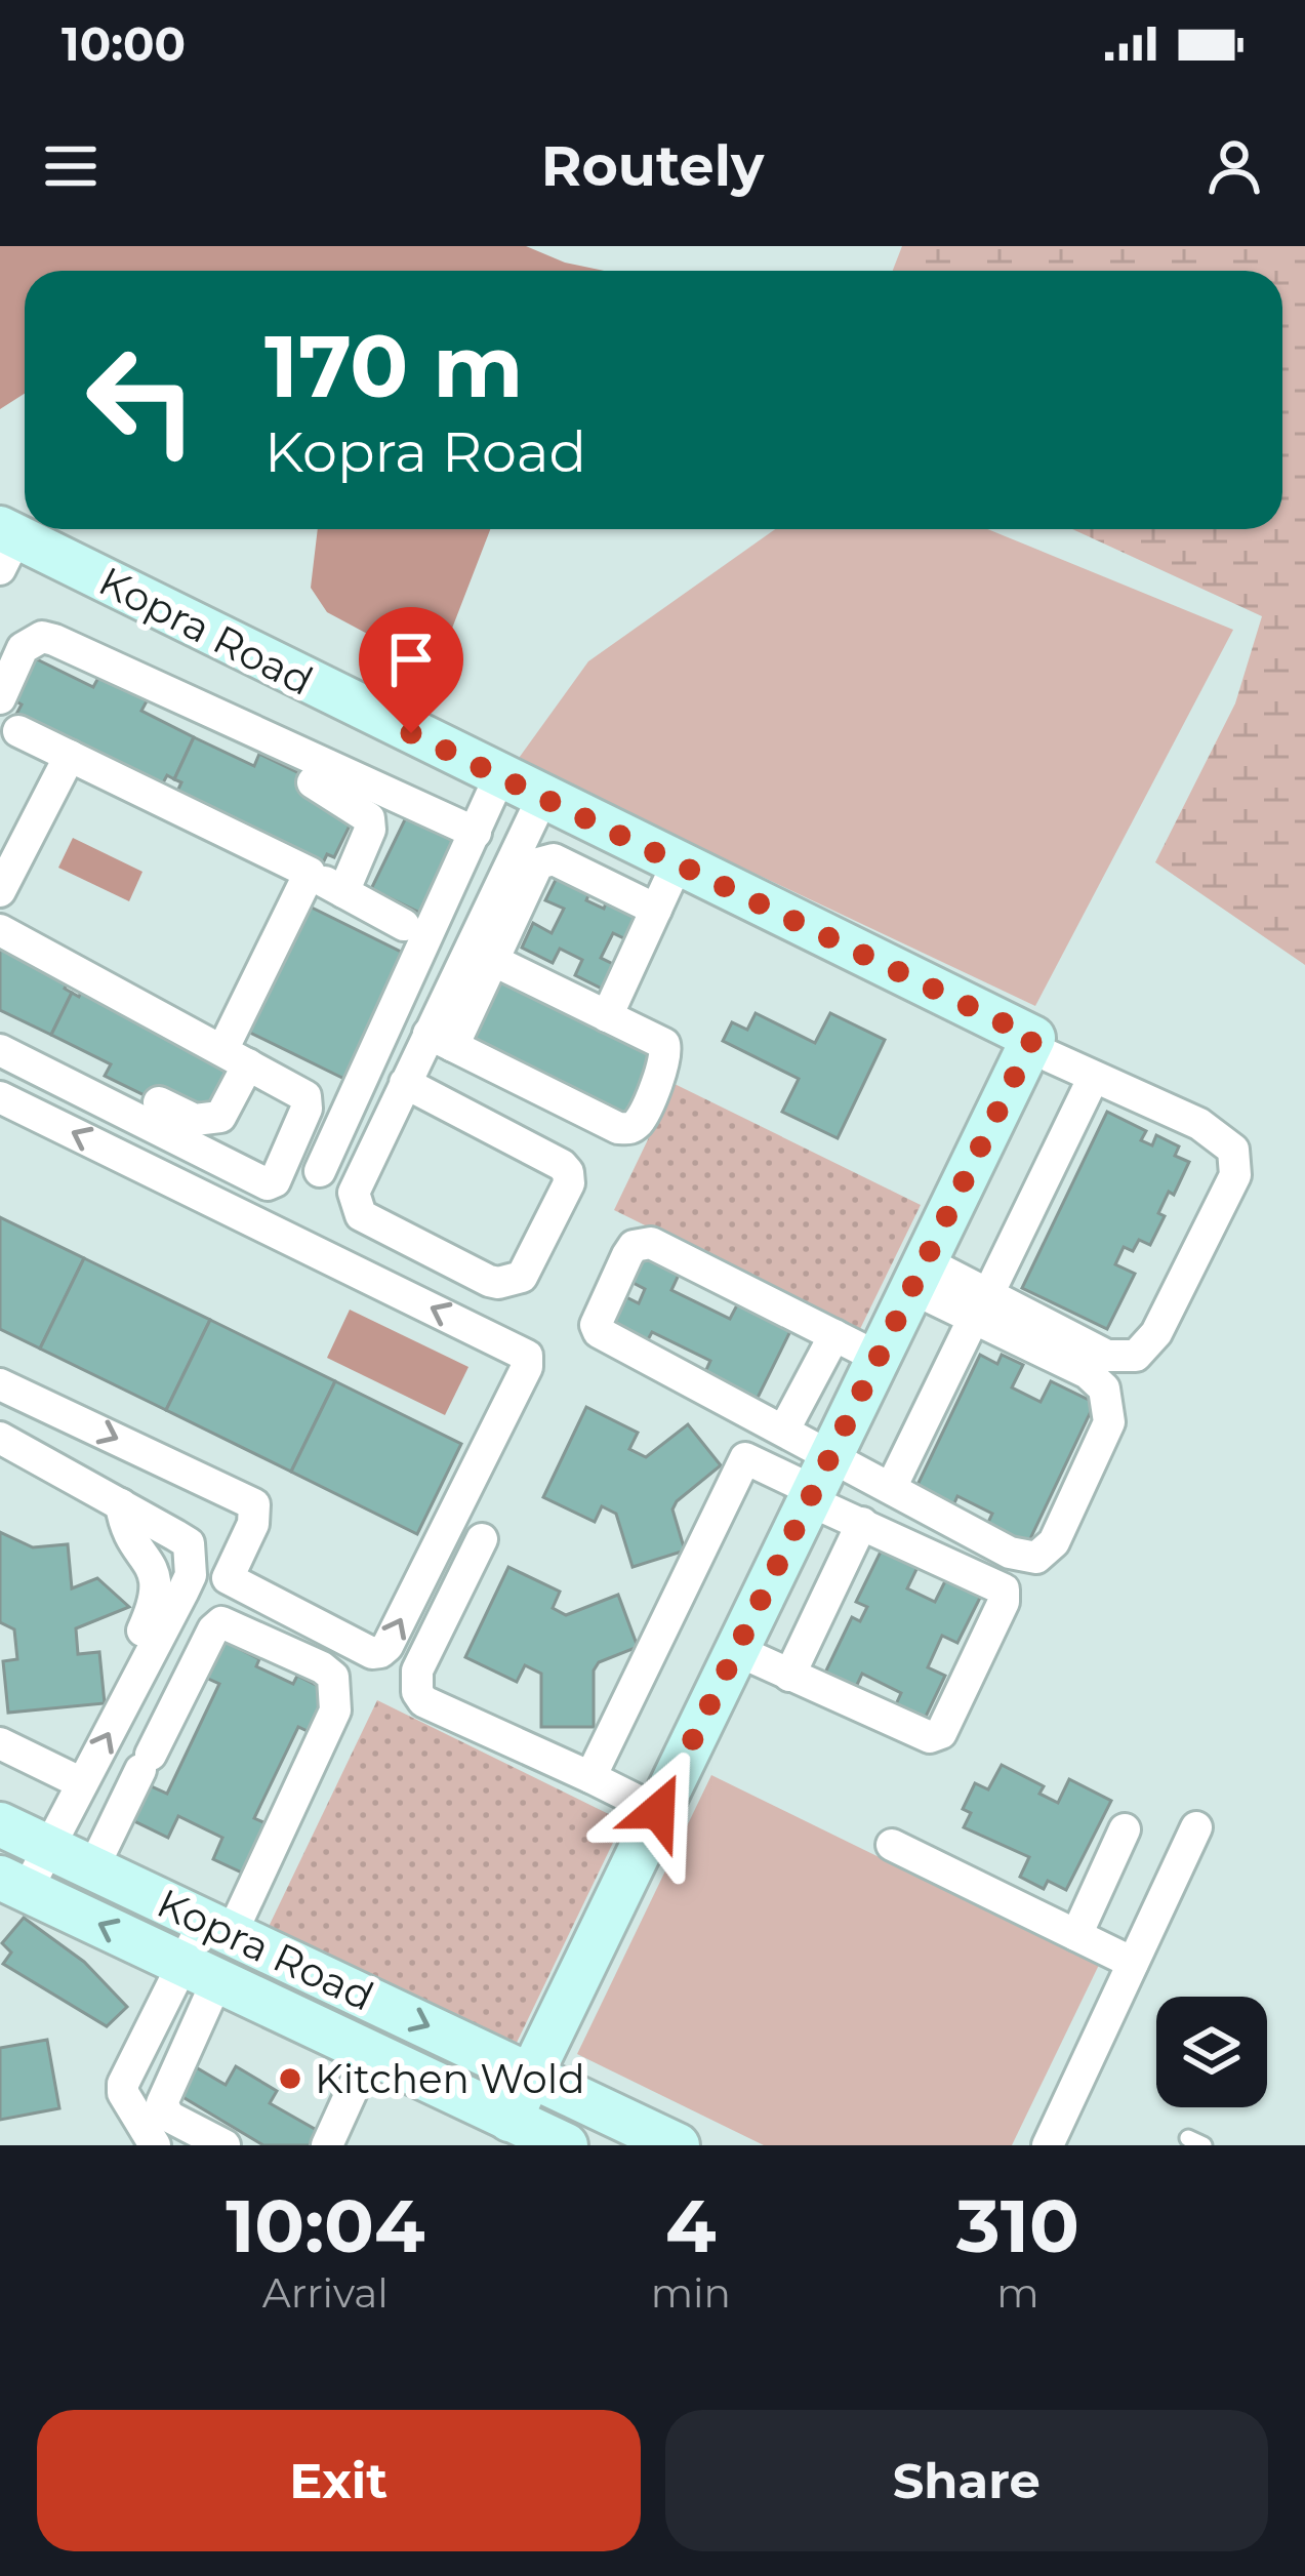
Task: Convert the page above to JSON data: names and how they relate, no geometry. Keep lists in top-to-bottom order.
{
  "streets": {
    "street": ["Kopra Road"]
  },
  "places": ["Kitchen Wold"],
  "page": {
    "status": "10:00",
    "header": "Routely",
    "turn": ["170 m", "Kopra Road"],
    "eta": [
      "10:04",
      "Arrival",
      "4",
      "min",
      "310",
      "m"
    ],
    "buttons": ["Exit", "Share"]
  }
}
